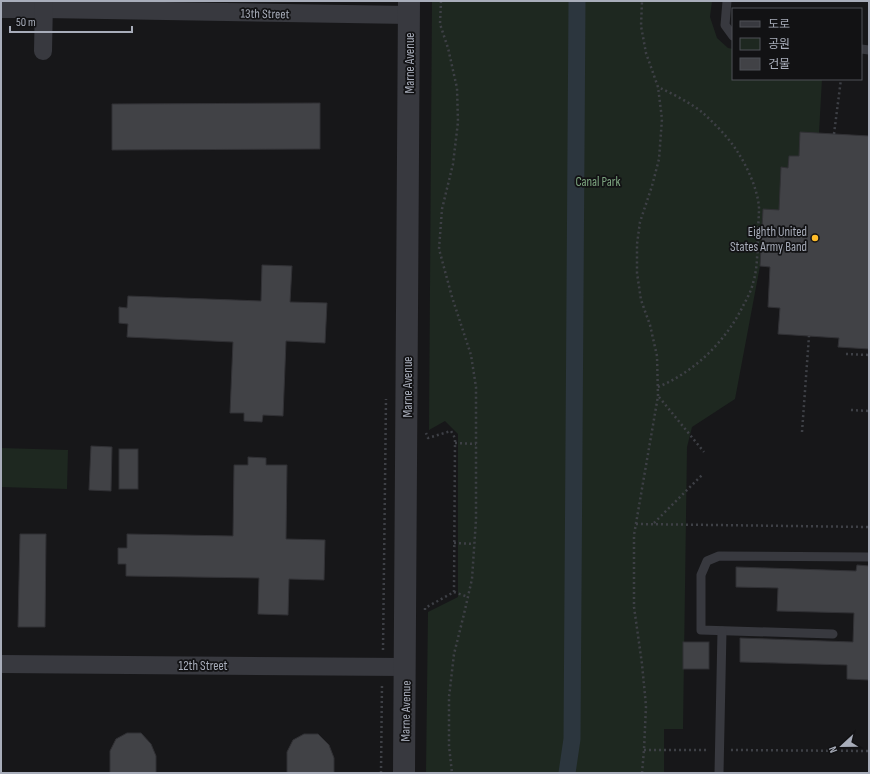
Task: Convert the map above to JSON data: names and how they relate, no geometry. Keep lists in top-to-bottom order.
{
  "streets": {
    "street": ["13th Street", "Marne Avenue", "12th Street"]
  },
  "crossings": [
    ["13th Street", "Marne Avenue"],
    ["Marne Avenue", "12th Street"]
  ],
  "parks": ["Canal Park"],
  "places": ["Eighth United States Army Band"],
  "legend": ["도로", "공원", "건물"],
  "scale_bar": "50 m",
  "north": "left"
}
